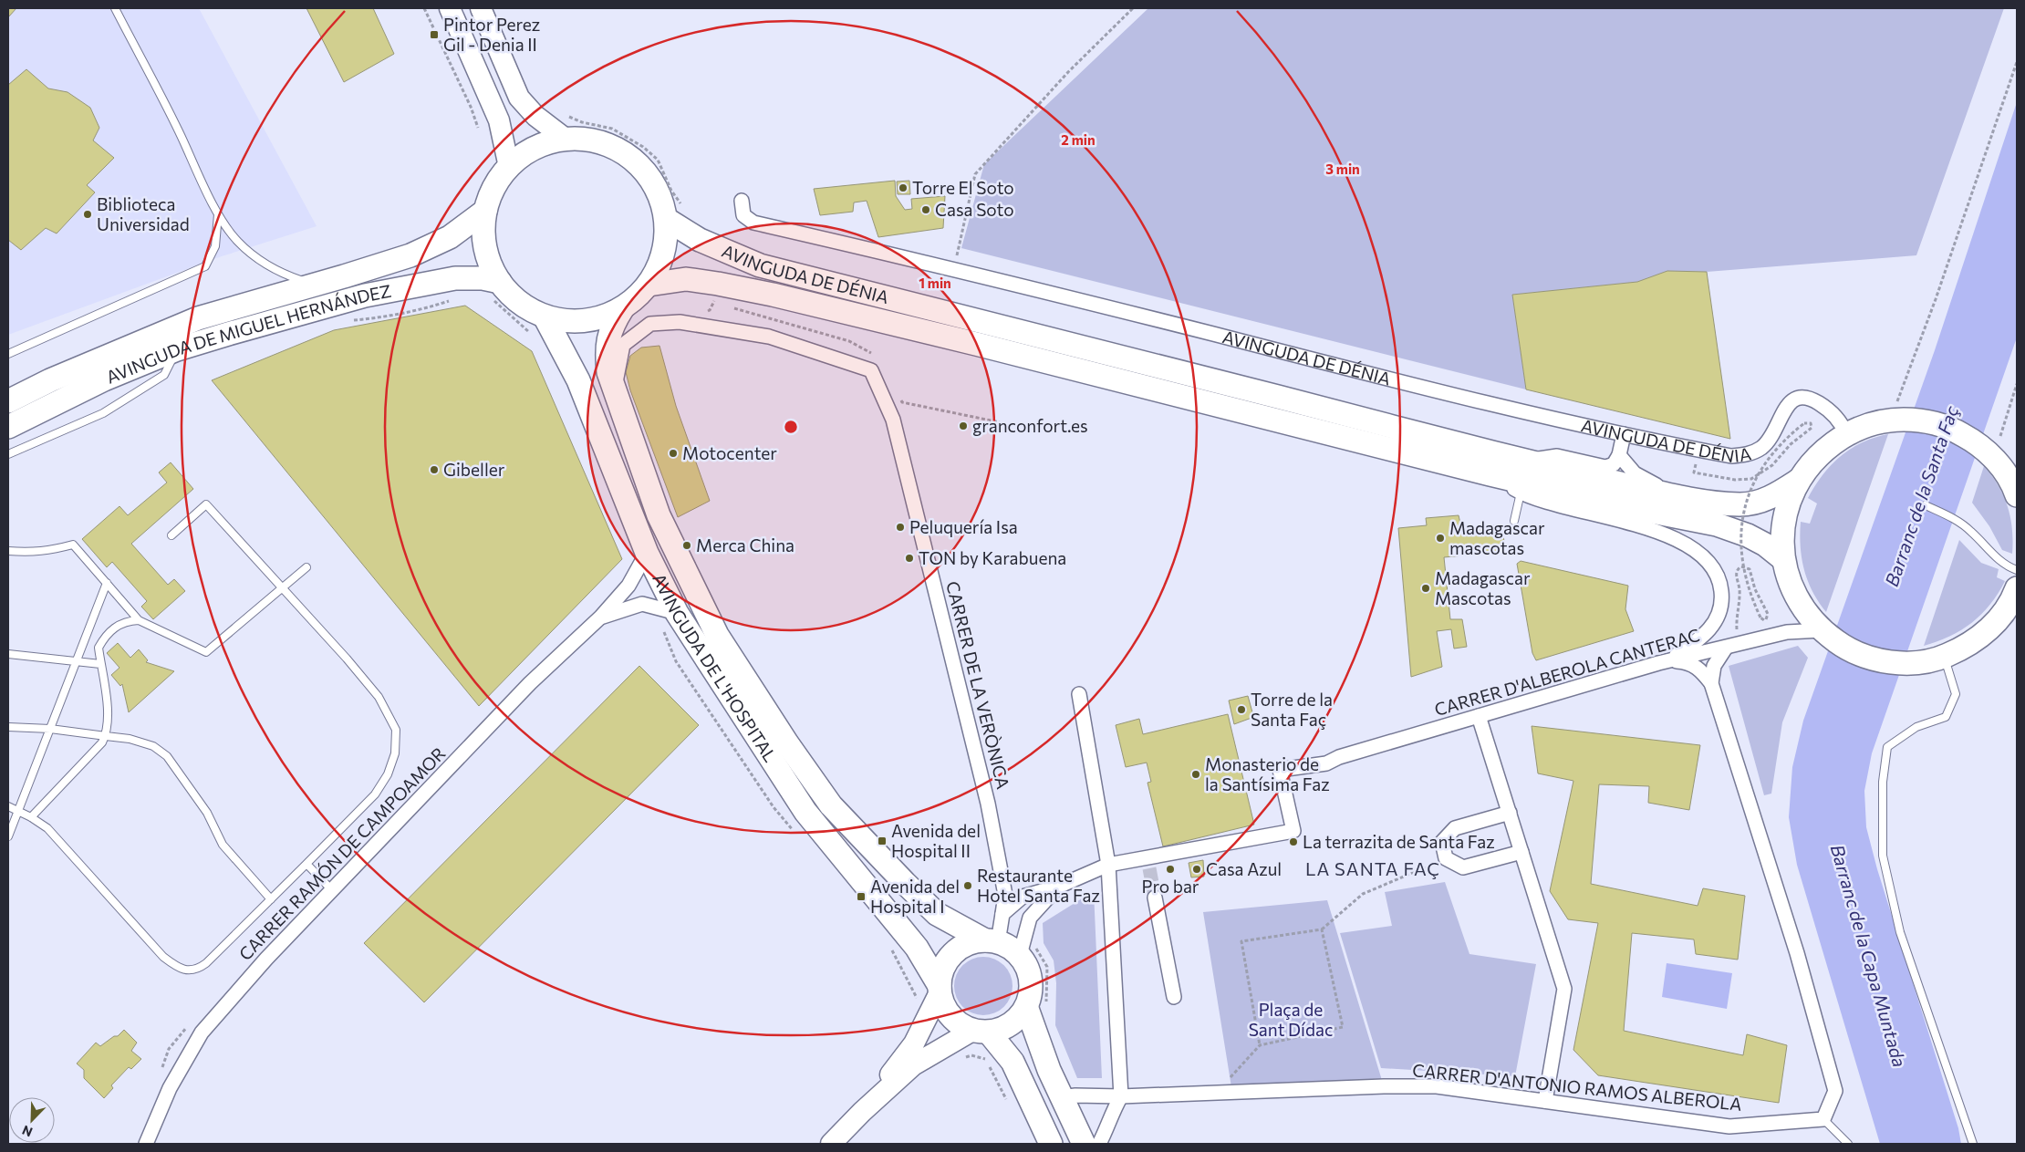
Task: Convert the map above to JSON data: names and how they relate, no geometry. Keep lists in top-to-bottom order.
{
  "streets": {
    "main road": ["AVINGUDA DE DÉNIA", "AVINGUDA DE MIGUEL HERNÁNDEZ", "AVINGUDA DE L'HOSPITAL"],
    "street": [
      "CARRER D'ALBEROLA CANTERAC",
      "CARRER DE LA VERÒNICA",
      "CARRER RAMÓN DE CAMPOAMOR",
      "CARRER D'ANTONIO RAMOS ALBEROLA"
    ]
  },
  "crossings": [
    ["AVINGUDA DE L'HOSPITAL", "CARRER DE LA VERÒNICA"],
    ["AVINGUDA DE L'HOSPITAL", "CARRER RAMÓN DE CAMPOAMOR"]
  ],
  "districts": ["LA SANTA FAÇ"],
  "water": ["Barranc de la Santa Faç", "Barranc de la Capa Muntada"],
  "parks": ["Plaça de Sant Dídac"],
  "places": {
    "transit": ["Pintor Perez Gil - Denia II", "Avenida del Hospital II", "Avenida del Hospital I"],
    "other": [
      "Torre El Soto",
      "Casa Soto",
      "Biblioteca Universidad",
      "granconfort.es",
      "Motocenter",
      "Gibeller",
      "Peluquería Isa",
      "Madagascar mascotas",
      "Merca China",
      "TON by Karabuena",
      "Madagascar Mascotas",
      "Torre de la Santa Faç",
      "Monasterio de la Santísima Faz",
      "La terrazita de Santa Faz",
      "Pro bar",
      "Casa Azul",
      "Restaurante Hotel Santa Faz"
    ]
  },
  "north": "bottom left",
  "rings": ["2 min", "3 min", "1 min"]
}
